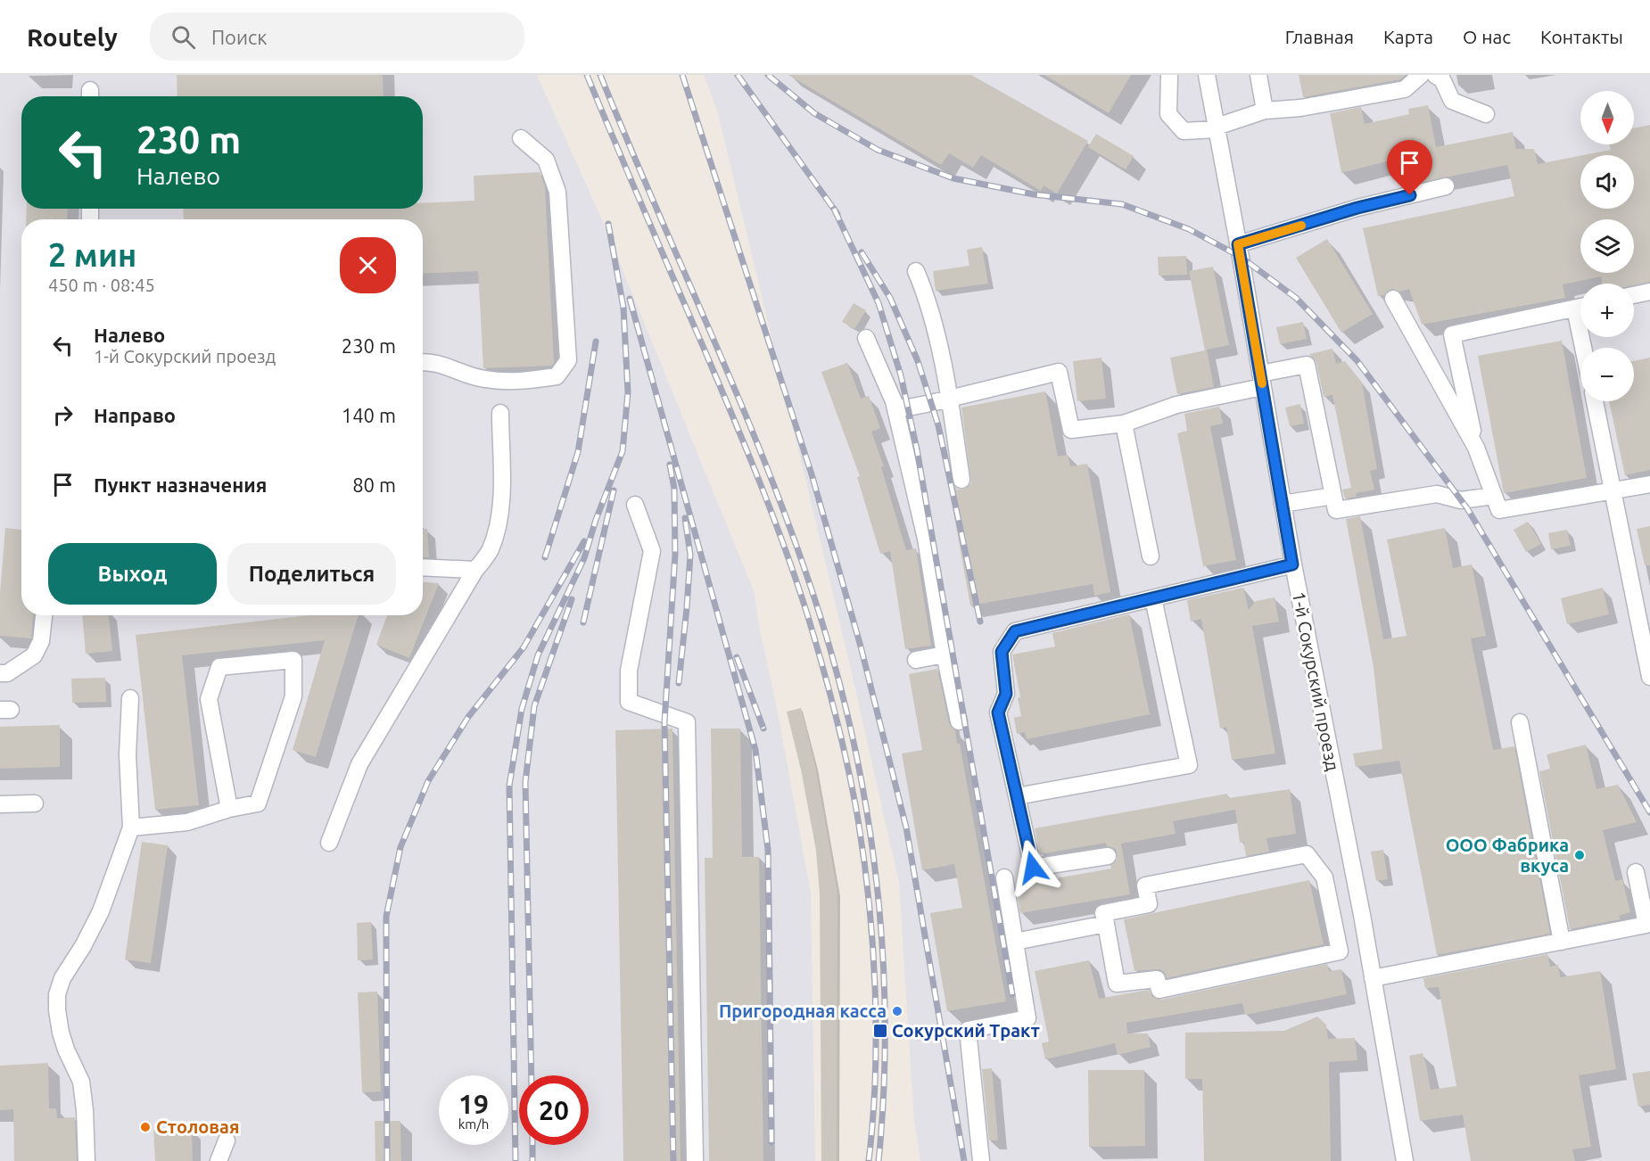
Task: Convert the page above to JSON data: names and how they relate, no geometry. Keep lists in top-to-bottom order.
{
  "streets": {
    "street": ["1-й Сокурский проезд"]
  },
  "places": {
    "other": ["ООО Фабрика вкуса", "Пригородная касса", "Cтоловая"],
    "transit": ["Сокурский Тракт"]
  },
  "north": "bottom",
  "page": {
    "header": "Routely",
    "search": "Поиск",
    "nav": [
      "Главная",
      "Карта",
      "О нас",
      "Контакты"
    ],
    "map_buttons": ["+", "−"],
    "turn": ["230 m", "Налево"],
    "heading": ["2 мин", "450 m · 08:45"],
    "list": [
      {
        "name": "Налево",
        "note": "1-й Сокурский проезд",
        "value": "230 m"
      },
      {
        "name": "Направо",
        "value": "140 m"
      },
      {
        "name": "Пункт назначения",
        "value": "80 m"
      }
    ],
    "buttons": ["Выход", "Поделиться"],
    "speed": "19 km/h",
    "limit": "20"
  }
}
